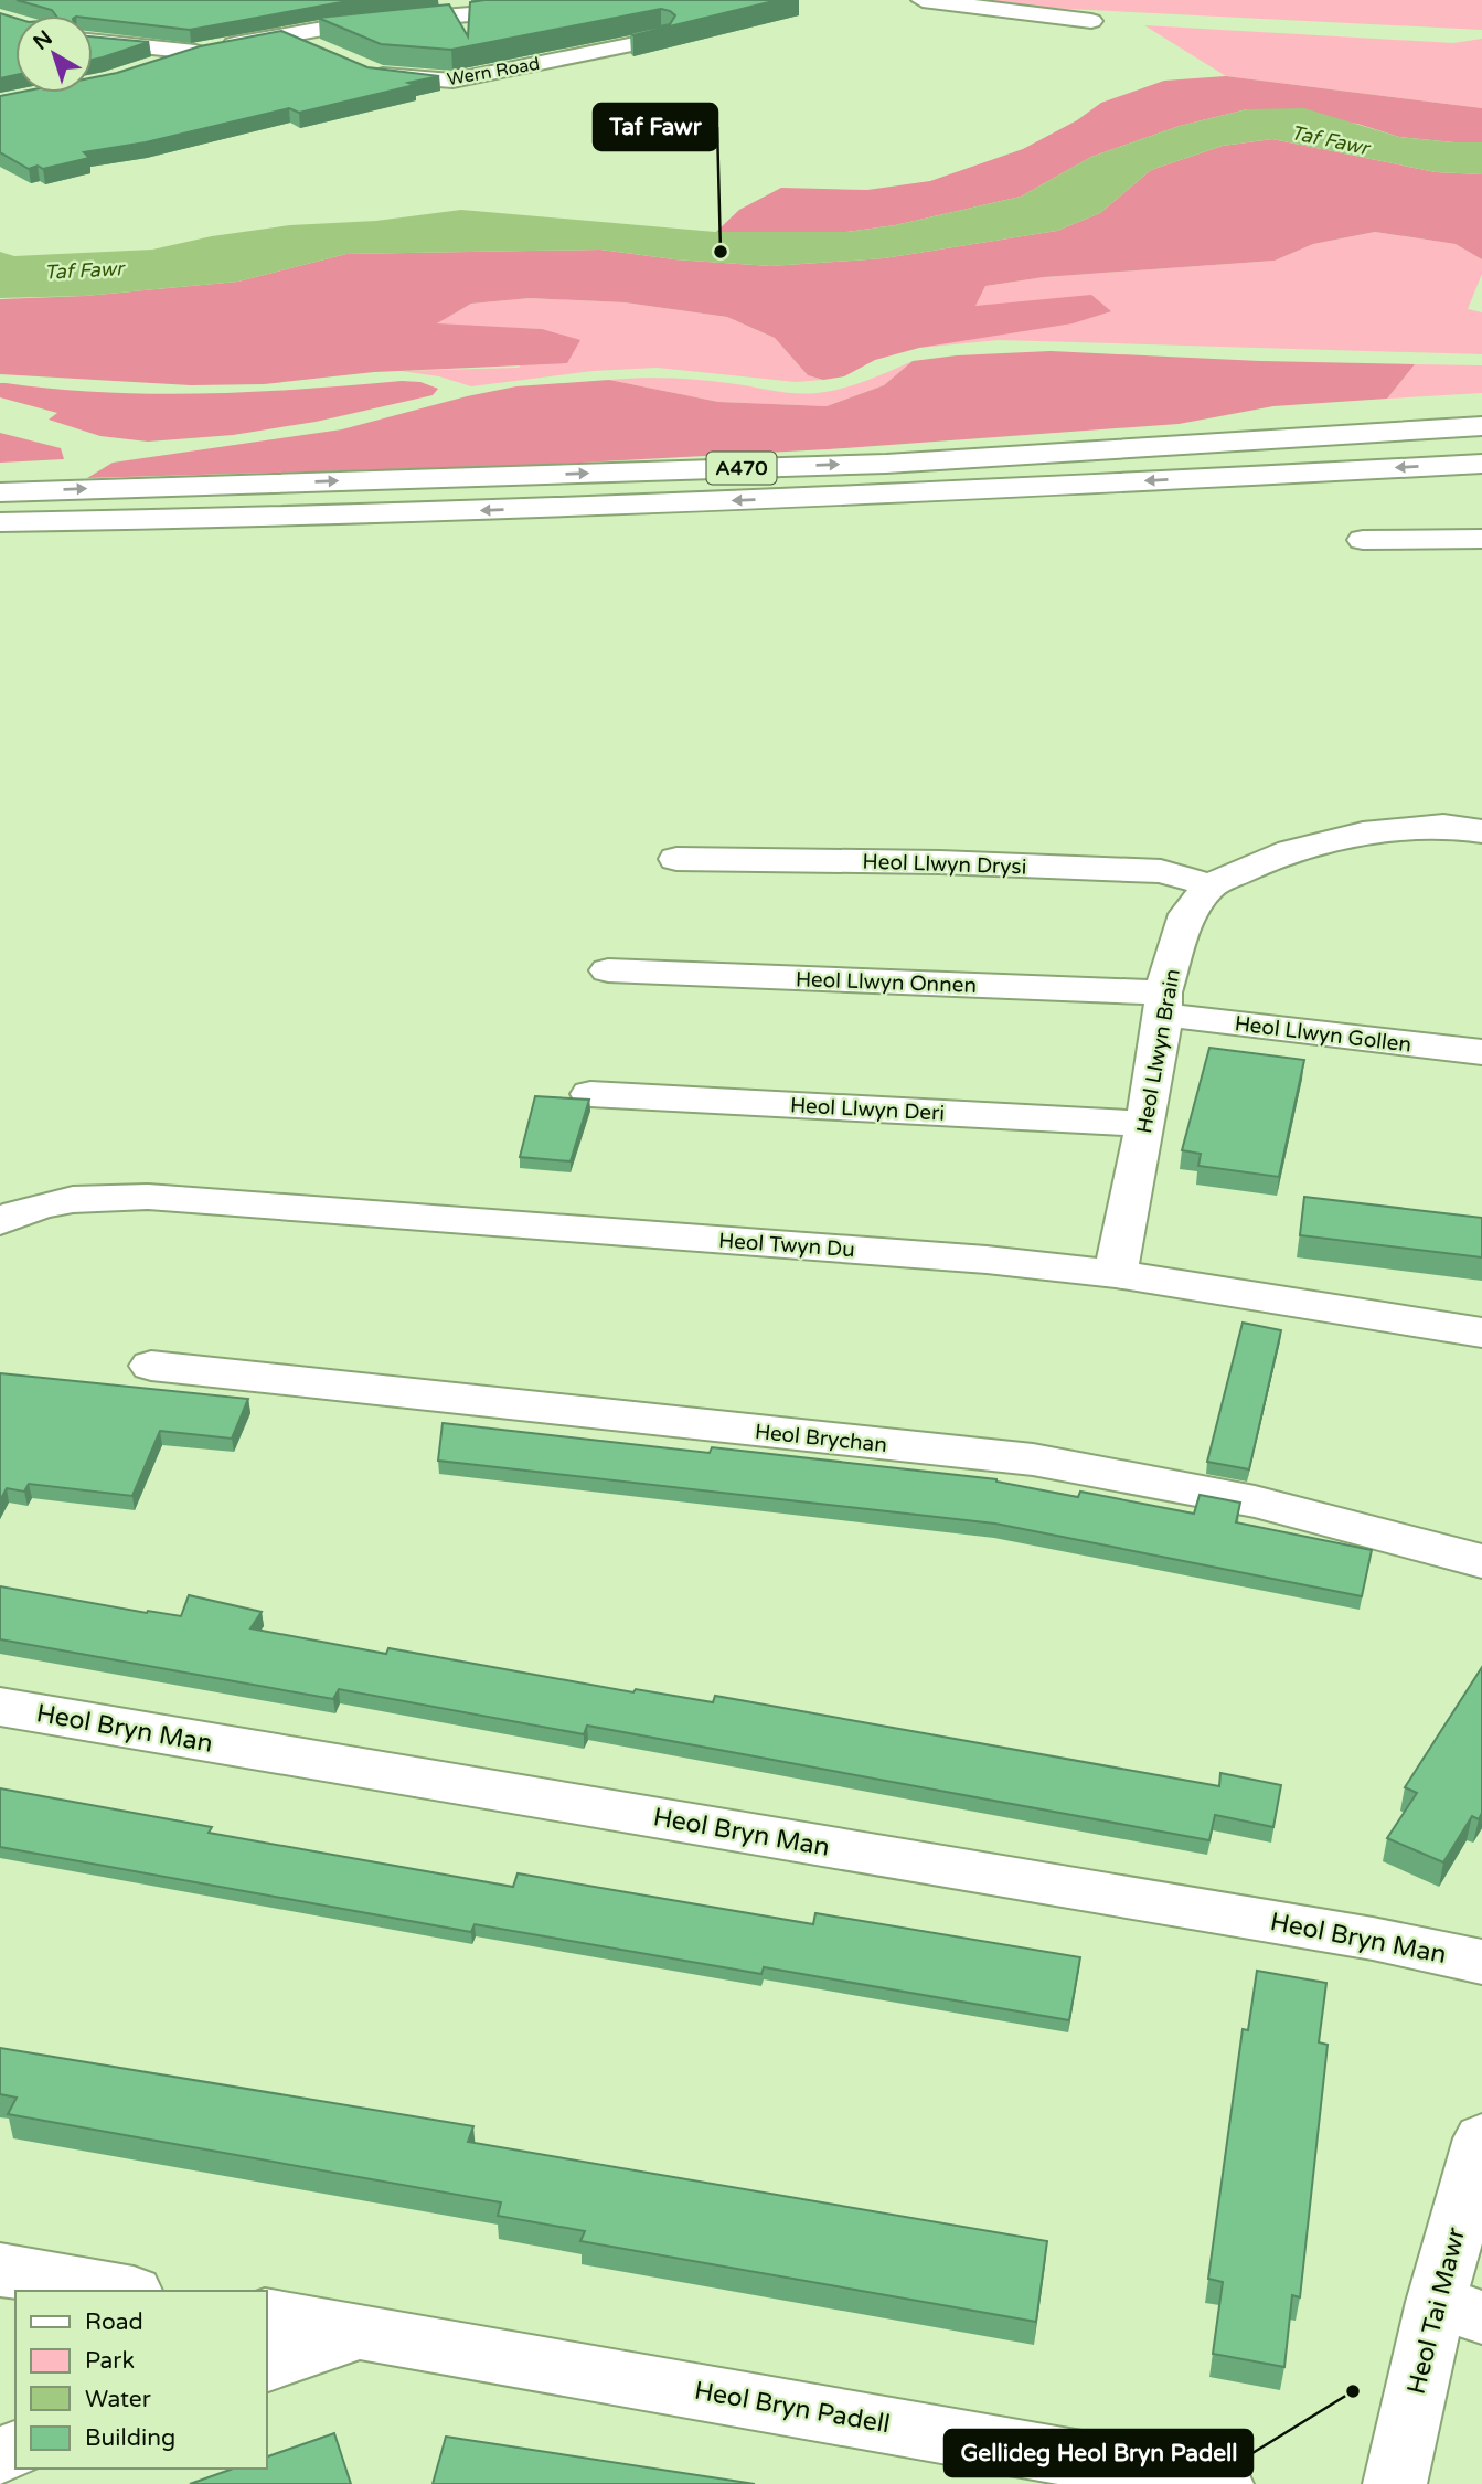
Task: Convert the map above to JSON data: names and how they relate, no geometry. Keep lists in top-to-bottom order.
{
  "streets": {
    "main road": [
      "Wern Road",
      "A470",
      "Heol Llwyn Drysi",
      "Heol Llwyn Onnen",
      "Heol Llwyn Gollen",
      "Heol Llwyn Brain",
      "Heol Llwyn Deri",
      "Heol Twyn Du",
      "Heol Brychan",
      "Heol Bryn Man",
      "Heol Tai Mawr",
      "Heol Bryn Padell"
    ]
  },
  "crossings": [
    ["Heol Llwyn Drysi", "Heol Llwyn Brain"],
    ["Heol Llwyn Onnen", "Heol Llwyn Gollen"],
    ["Heol Llwyn Onnen", "Heol Llwyn Brain"],
    ["Heol Llwyn Gollen", "Heol Llwyn Brain"],
    ["Heol Llwyn Brain", "Heol Llwyn Deri"],
    ["Heol Llwyn Brain", "Heol Twyn Du"]
  ],
  "water": ["Taf Fawr"],
  "places": ["Taf Fawr", "Gellideg Heol Bryn Padell"],
  "legend": [
    "Road",
    "Park",
    "Water",
    "Building"
  ],
  "north": "top left"
}
